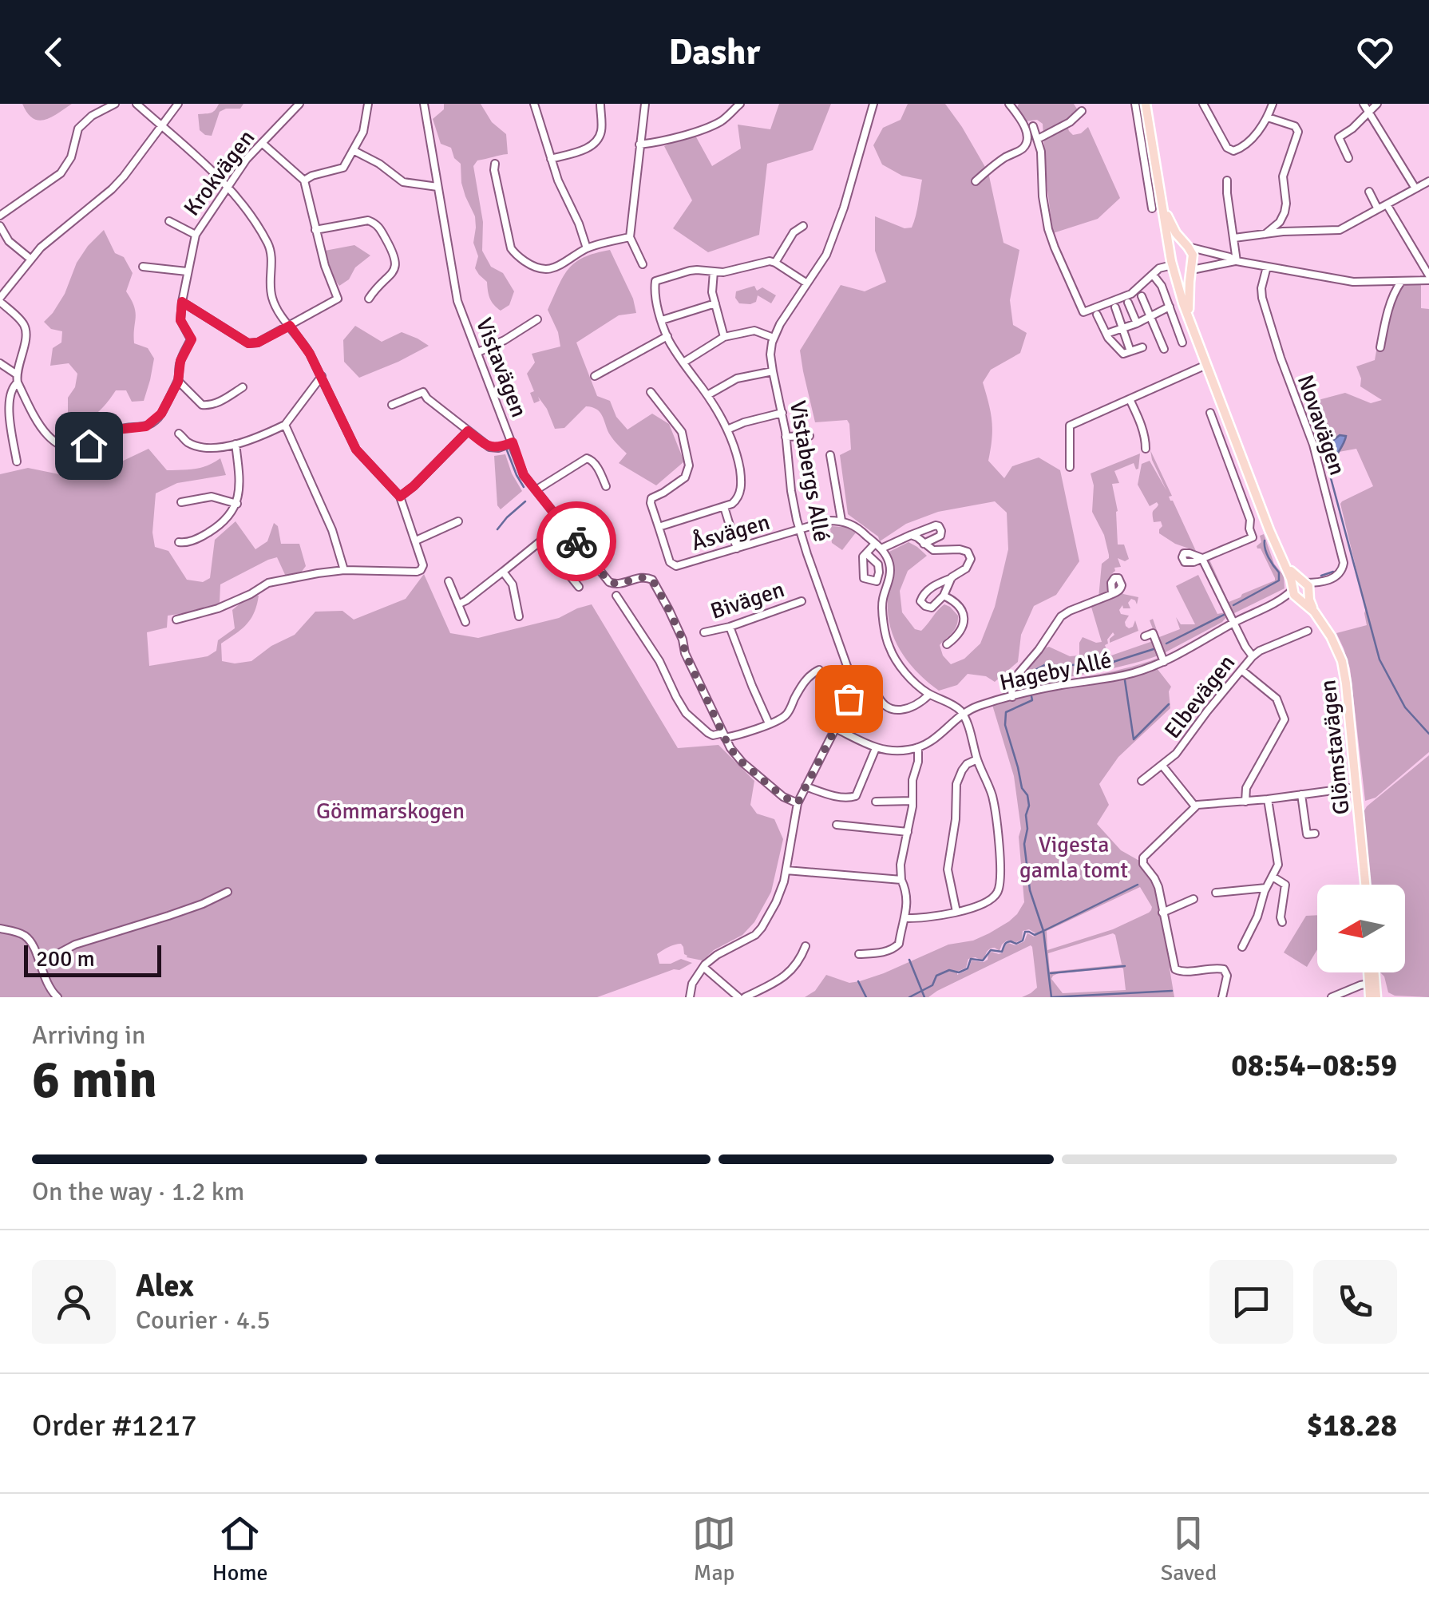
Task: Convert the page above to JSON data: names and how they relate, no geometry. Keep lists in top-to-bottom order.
{
  "streets": {
    "main road": ["Glömstavägen"],
    "street": [
      "Krokvägen",
      "Vistavägen",
      "Novavägen",
      "Vistabergs Allé",
      "Åsvägen",
      "Bivägen",
      "Hageby Allé",
      "Elbevägen"
    ]
  },
  "crossings": [
    ["Vistavägen", "Vistabergs Allé"],
    ["Novavägen", "Hageby Allé"],
    ["Novavägen", "Glömstavägen"],
    ["Vistabergs Allé", "Åsvägen"],
    ["Hageby Allé", "Glömstavägen"]
  ],
  "parks": ["Gömmarskogen", "Vigesta gamla tomt"],
  "scale_bar": "200 m",
  "north": "left",
  "page": {
    "header": "Dashr",
    "scale": "200 m",
    "heading": ["6 min", "Arriving in", "08:54–08:59"],
    "panel": [
      "Alex",
      "Courier · 4.5",
      "Order #1217",
      "$18.28"
    ],
    "bar": "On the way · 1.2 km",
    "tabs": ["Home", "Map", "Saved"]
  }
}
